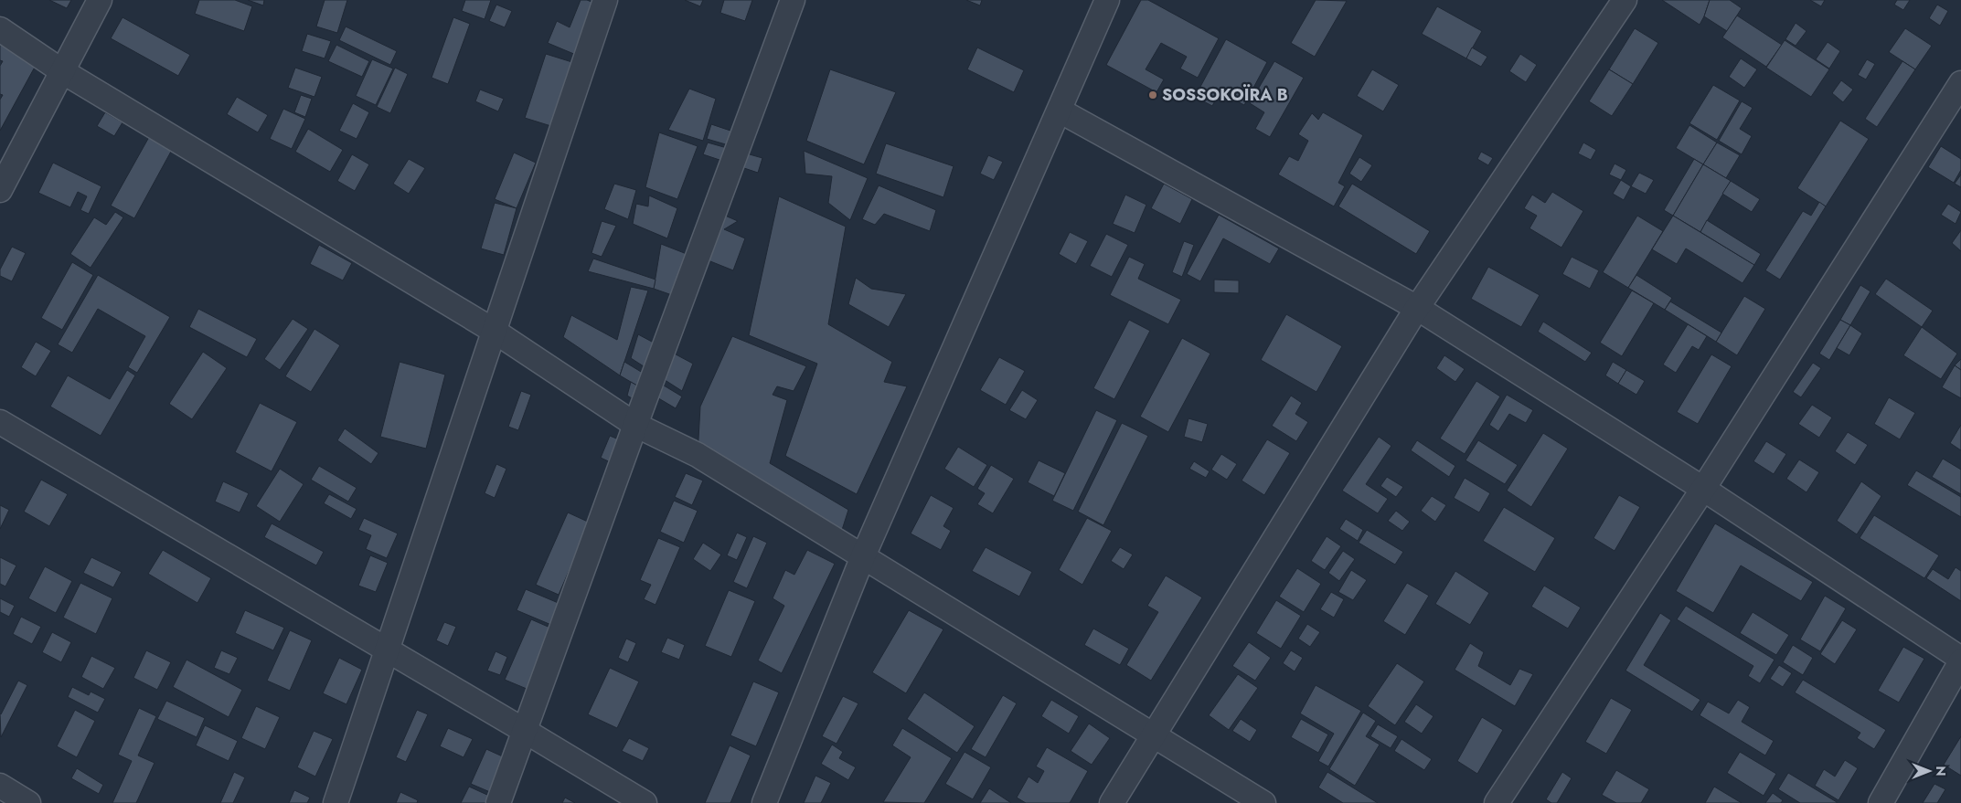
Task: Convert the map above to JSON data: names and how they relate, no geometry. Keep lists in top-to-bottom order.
{
  "places": ["SOSSOKOÏRA B"],
  "north": "right"
}
